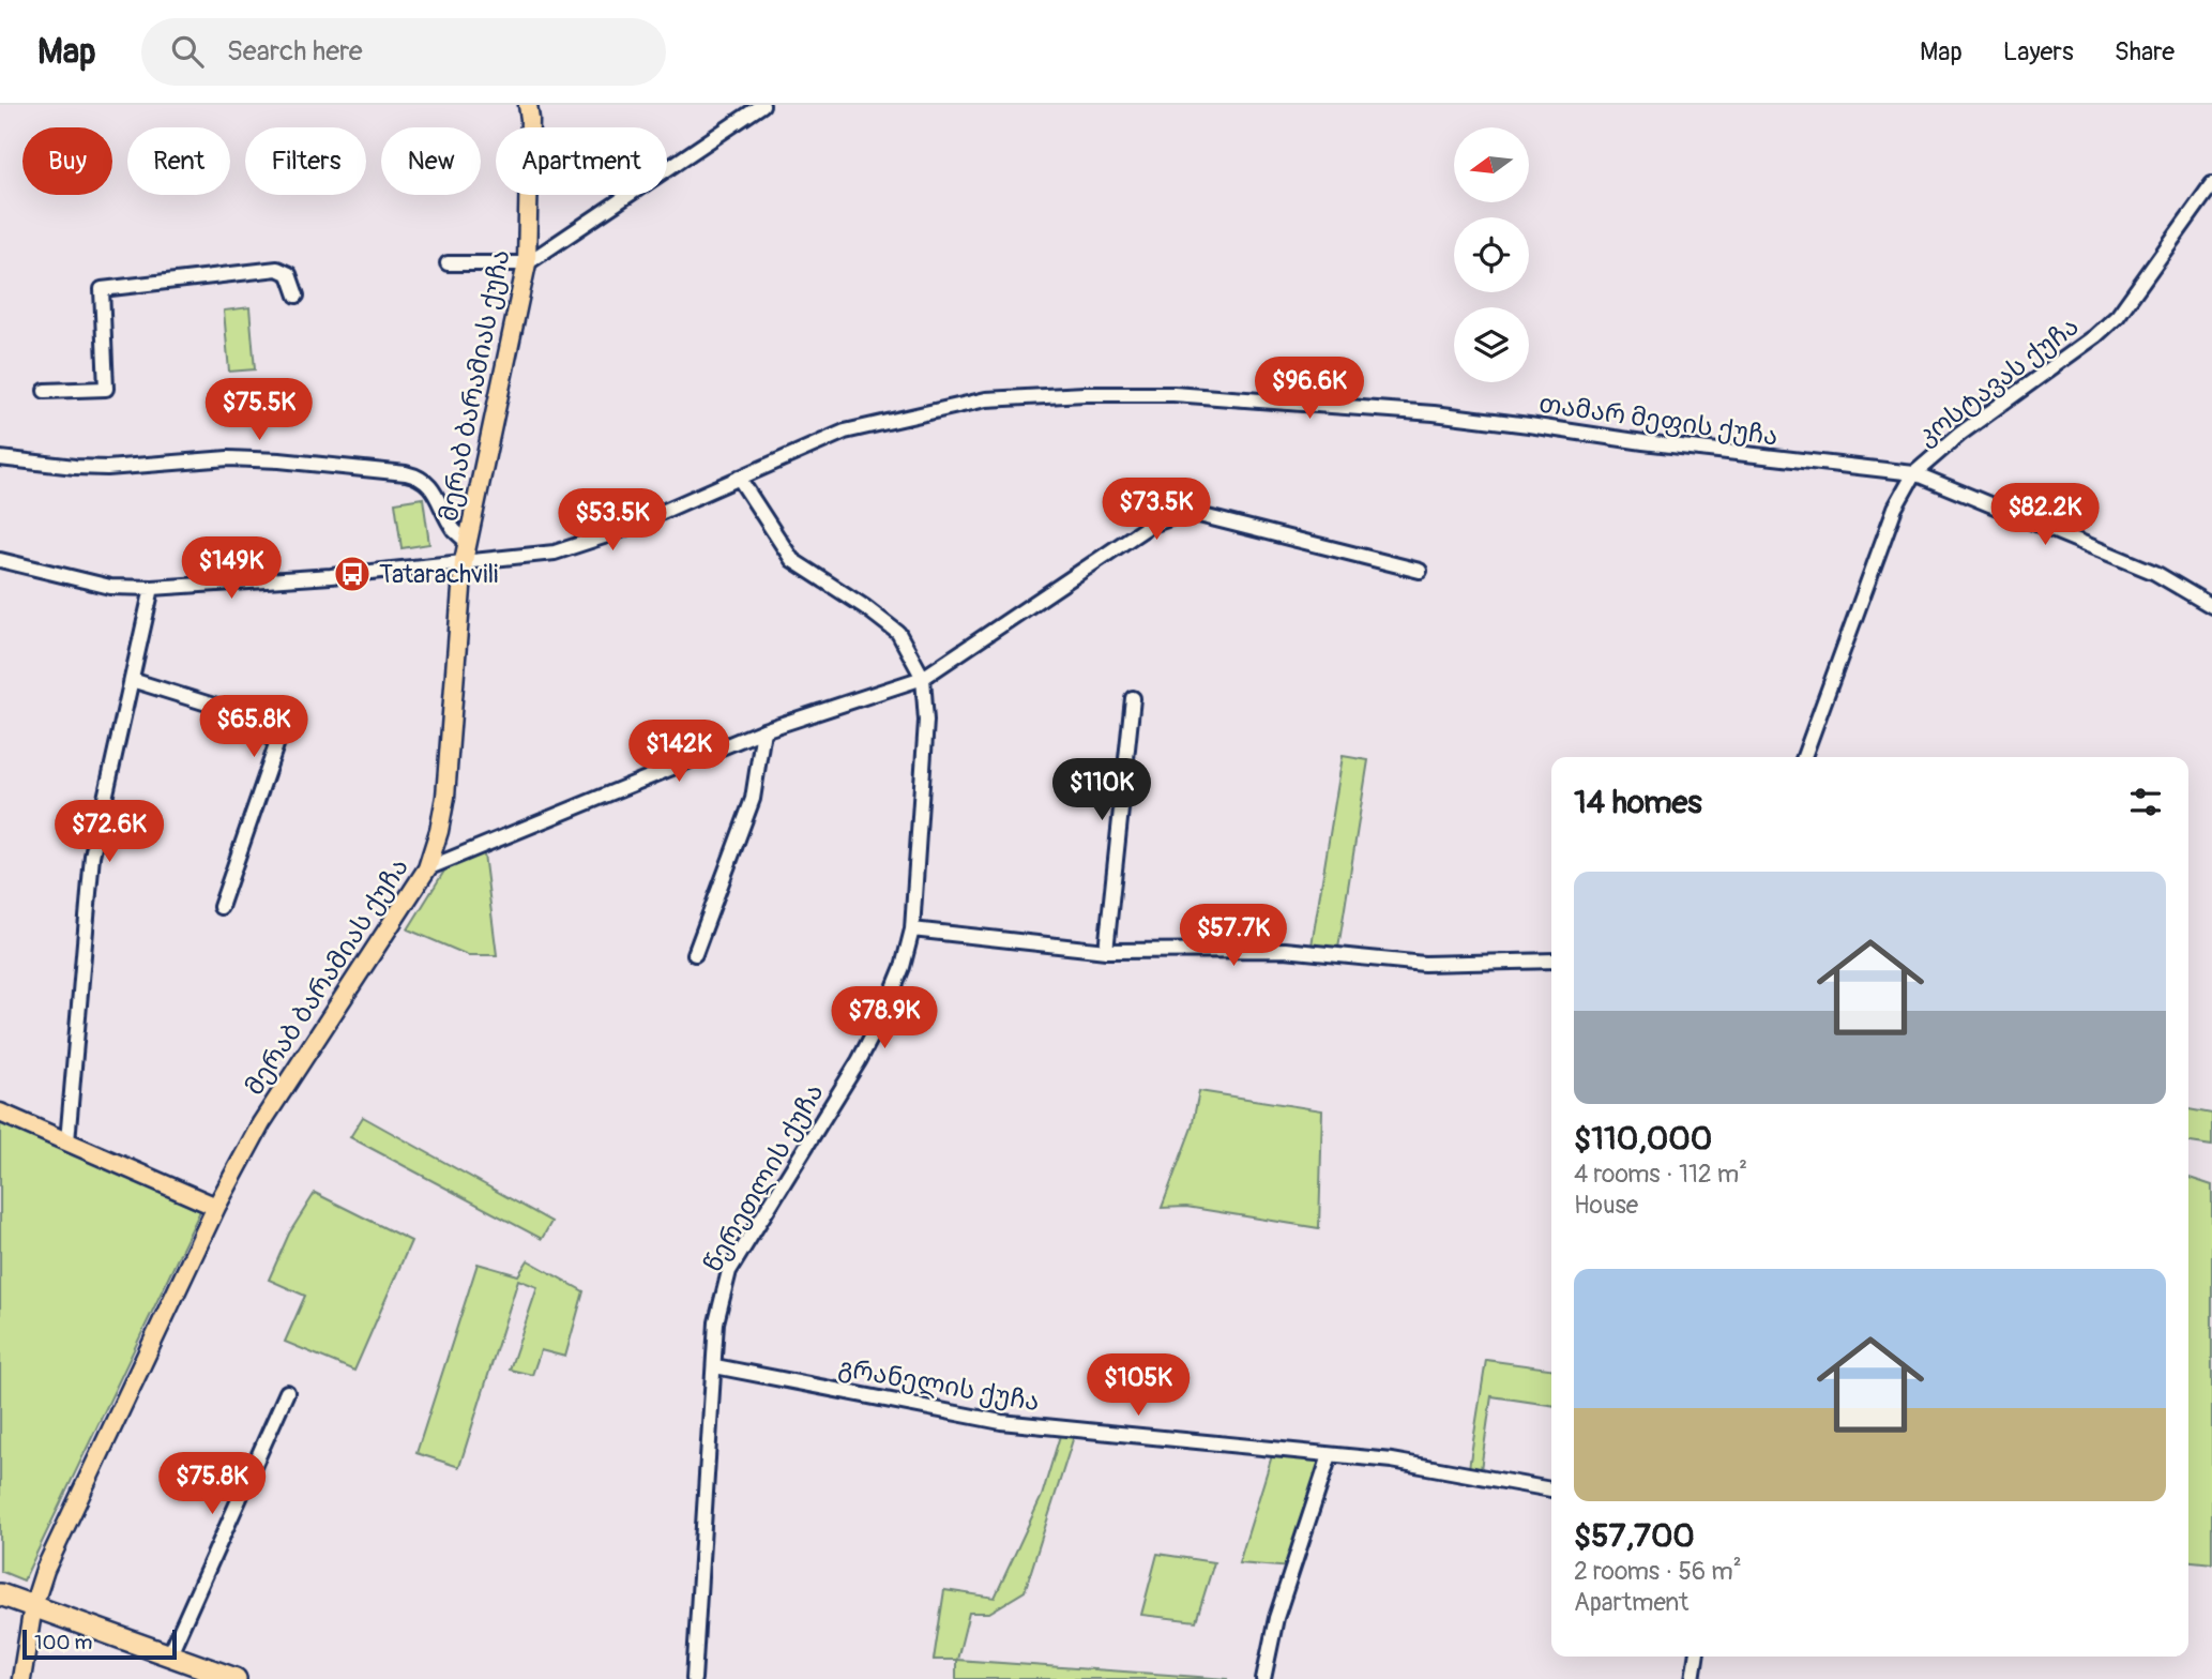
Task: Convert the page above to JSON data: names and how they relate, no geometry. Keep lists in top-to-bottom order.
{
  "streets": {
    "main road": ["მერაბ ბარამიას ქუჩა"],
    "street": [
      "კოსტავას ქუჩა",
      "თამარ მეფის ქუჩა",
      "წერეთლის ქუჩა",
      "გრანელის ქუჩა"
    ]
  },
  "crossings": [
    ["კოსტავას ქუჩა", "თამარ მეფის ქუჩა"],
    ["მერაბ ბარამიას ქუჩა", "თამარ მეფის ქუჩა"],
    ["თამარ მეფის ქუჩა", "წერეთლის ქუჩა"],
    ["წერეთლის ქუჩა", "გრანელის ქუჩა"]
  ],
  "places": {
    "bus stop": ["Tatarachvili"]
  },
  "scale_bar": "100 m",
  "north": "left",
  "page": {
    "header": "Map",
    "search": "Search here",
    "nav": ["Map", "Layers", "Share"],
    "chip": [
      "Buy",
      "Rent",
      "Filters",
      "New",
      "Apartment"
    ],
    "price": [
      "$96.6K",
      "$75.5K",
      "$73.5K",
      "$82.2K",
      "$53.5K",
      "$149K",
      "$65.8K",
      "$142K",
      "$110K",
      "$72.6K",
      "$57.7K",
      "$78.9K",
      "$105K",
      "$75.8K"
    ],
    "heading": "14 homes",
    "list": [
      {
        "name": "$110,000",
        "note": "4 rooms · 112 m² · House"
      },
      {
        "name": "$57,700",
        "note": "2 rooms · 56 m² · Apartment"
      }
    ],
    "scale": "100 m"
  }
}
